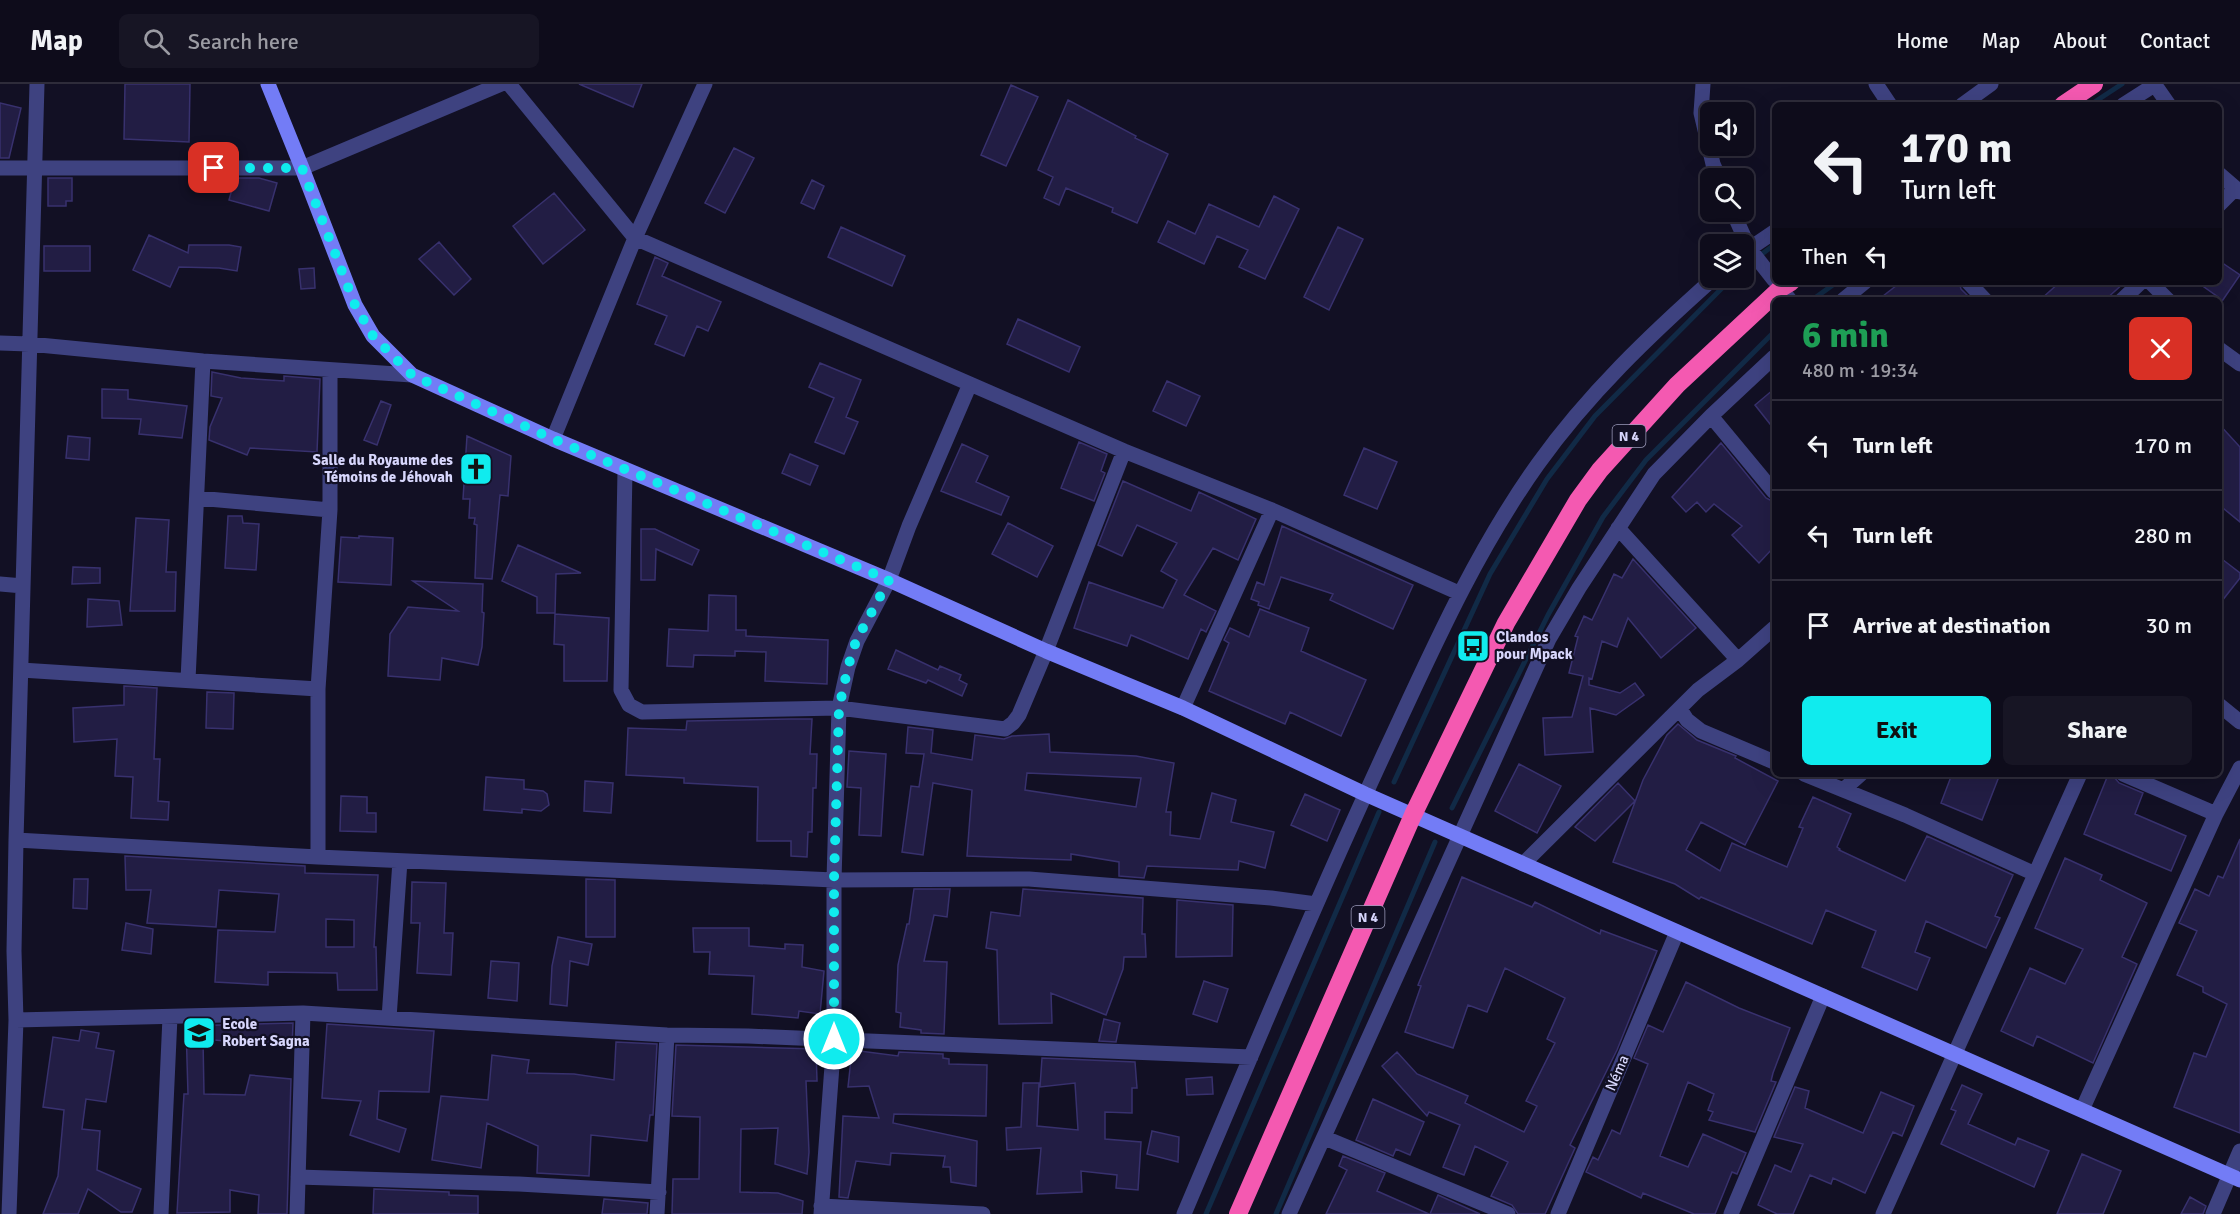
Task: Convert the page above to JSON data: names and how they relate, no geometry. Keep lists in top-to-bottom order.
{
  "streets": {
    "highway": ["N 4"],
    "street": ["Néma"]
  },
  "places": {
    "church": ["Salle du Royaume des Témoins de Jéhovah"],
    "bus stop": ["Clandos pour Mpack"],
    "school or university": ["Ecole Robert Sagna"]
  },
  "page": {
    "header": "Map",
    "search": "Search here",
    "nav": [
      "Home",
      "Map",
      "About",
      "Contact"
    ],
    "turn": ["170 m", "Turn left"],
    "then": "Then",
    "heading": ["6 min", "480 m · 19:34"],
    "list": [
      {
        "name": "Turn left",
        "value": "170 m"
      },
      {
        "name": "Turn left",
        "value": "280 m"
      },
      {
        "name": "Arrive at destination",
        "value": "30 m"
      }
    ],
    "buttons": ["Exit", "Share"]
  }
}
